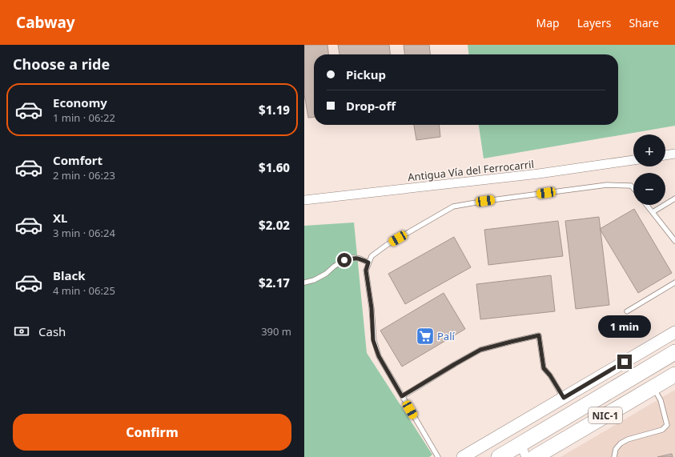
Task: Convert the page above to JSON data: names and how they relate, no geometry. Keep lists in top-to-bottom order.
{
  "streets": {
    "highway": ["NIC-1"],
    "street": ["Antigua Vía del Ferrocarril"]
  },
  "places": {
    "supermarket": ["Palí"]
  },
  "page": {
    "header": "Cabway",
    "nav": ["Map", "Layers", "Share"],
    "heading": "Choose a ride",
    "banner": ["Pickup", "Drop-off"],
    "list": [
      {
        "name": "Economy",
        "note": "1 min · 06:22",
        "value": "$1.19"
      },
      {
        "name": "Comfort",
        "note": "2 min · 06:23",
        "value": "$1.60"
      },
      {
        "name": "XL",
        "note": "3 min · 06:24",
        "value": "$2.02"
      },
      {
        "name": "Black",
        "note": "4 min · 06:25",
        "value": "$2.17"
      }
    ],
    "map_buttons": ["+", "−"],
    "pay": ["Cash", "390 m"],
    "bubble": "1 min",
    "buttons": "Confirm"
  }
}
